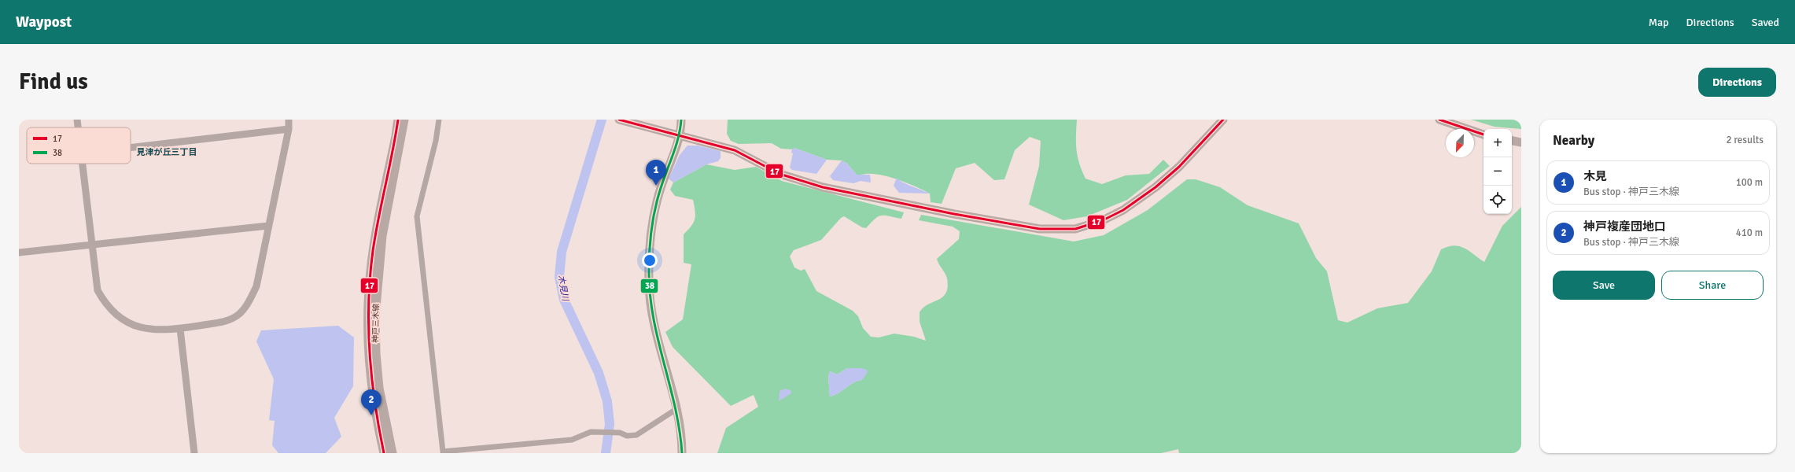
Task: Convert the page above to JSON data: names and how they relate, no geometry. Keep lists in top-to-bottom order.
{
  "streets": {
    "main road": ["神戸三木線"]
  },
  "districts": ["見津が丘三丁目"],
  "water": ["木見川"],
  "lines": ["transit line 17", "transit line 38"],
  "legend": ["17", "38"],
  "north": "bottom left",
  "page": {
    "header": "Waypost",
    "nav": ["Map", "Directions", "Saved"],
    "buttons": [
      "Directions",
      ["Save", "Share"]
    ],
    "title": "Find us",
    "heading": ["Nearby", "2 results"],
    "map_buttons": ["+", "−"],
    "pins": ["1", "2"],
    "list": [
      {
        "mark": "1",
        "name": "木見",
        "note": "Bus stop · 神戸三木線",
        "value": "100 m"
      },
      {
        "mark": "2",
        "name": "神戸複産団地口",
        "note": "Bus stop · 神戸三木線",
        "value": "410 m"
      }
    ]
  }
}
